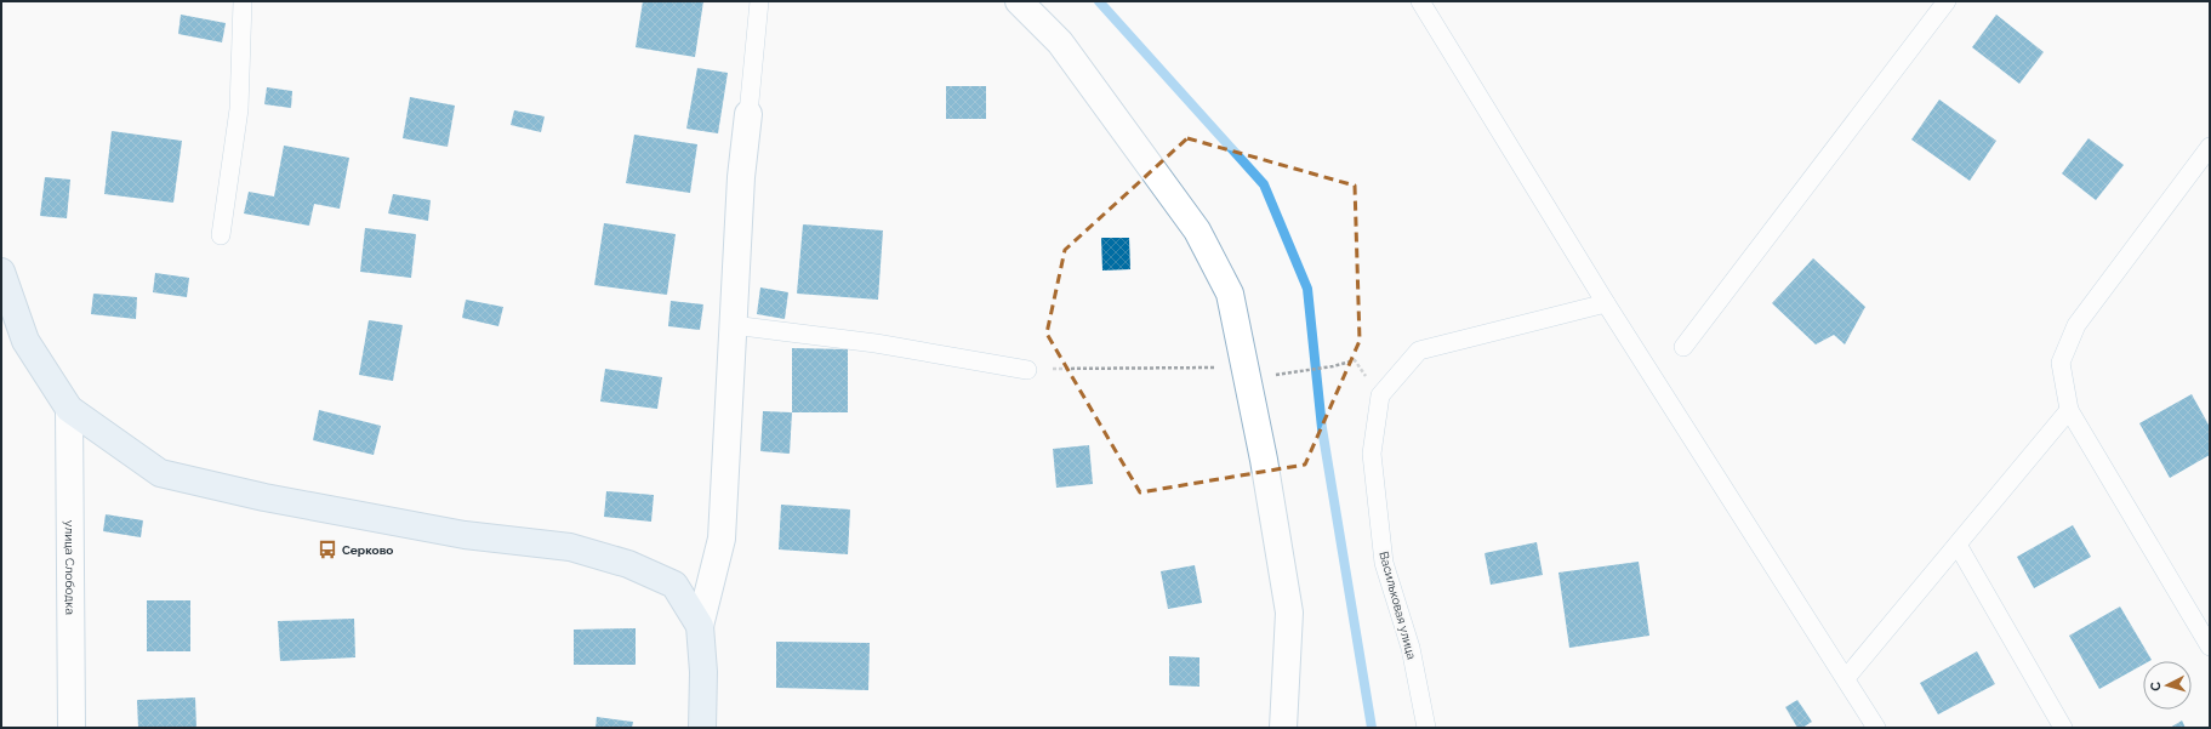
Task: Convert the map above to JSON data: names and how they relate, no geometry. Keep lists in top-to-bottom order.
{
  "streets": {
    "street": ["улица Слободка"],
    "lane": ["Васильковая улица"]
  },
  "places": {
    "bus stop": ["Серково"]
  },
  "north": "left"
}
